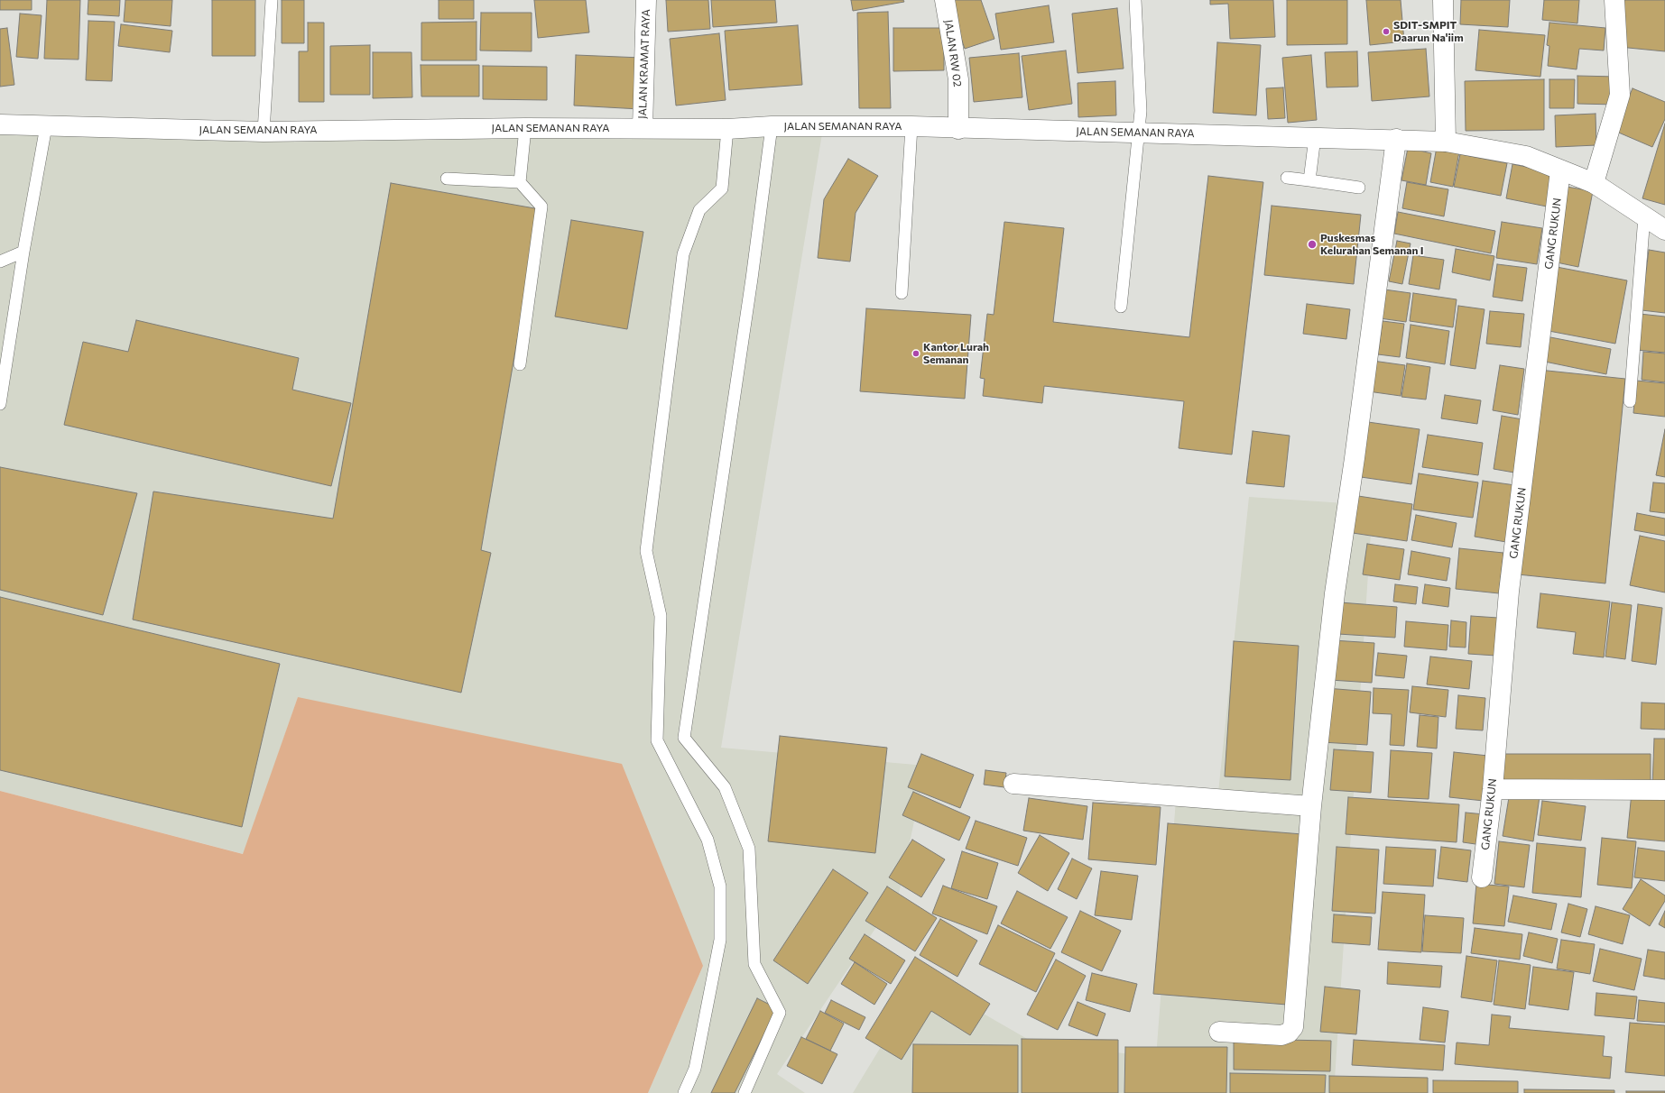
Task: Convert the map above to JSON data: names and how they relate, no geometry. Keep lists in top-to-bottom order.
{
  "streets": {
    "street": [
      "JALAN RW 02",
      "JALAN KRAMAT RAYA",
      "JALAN SEMANAN RAYA",
      "GANG RUKUN"
    ]
  },
  "crossings": [
    ["JALAN RW 02", "JALAN SEMANAN RAYA"],
    ["JALAN KRAMAT RAYA", "JALAN SEMANAN RAYA"],
    ["JALAN SEMANAN RAYA", "GANG RUKUN"]
  ],
  "places": ["SDIT-SMPIT Daarun Na'iim", "Puskesmas Kelurahan Semanan I", "Kantor Lurah Semanan"]
}
